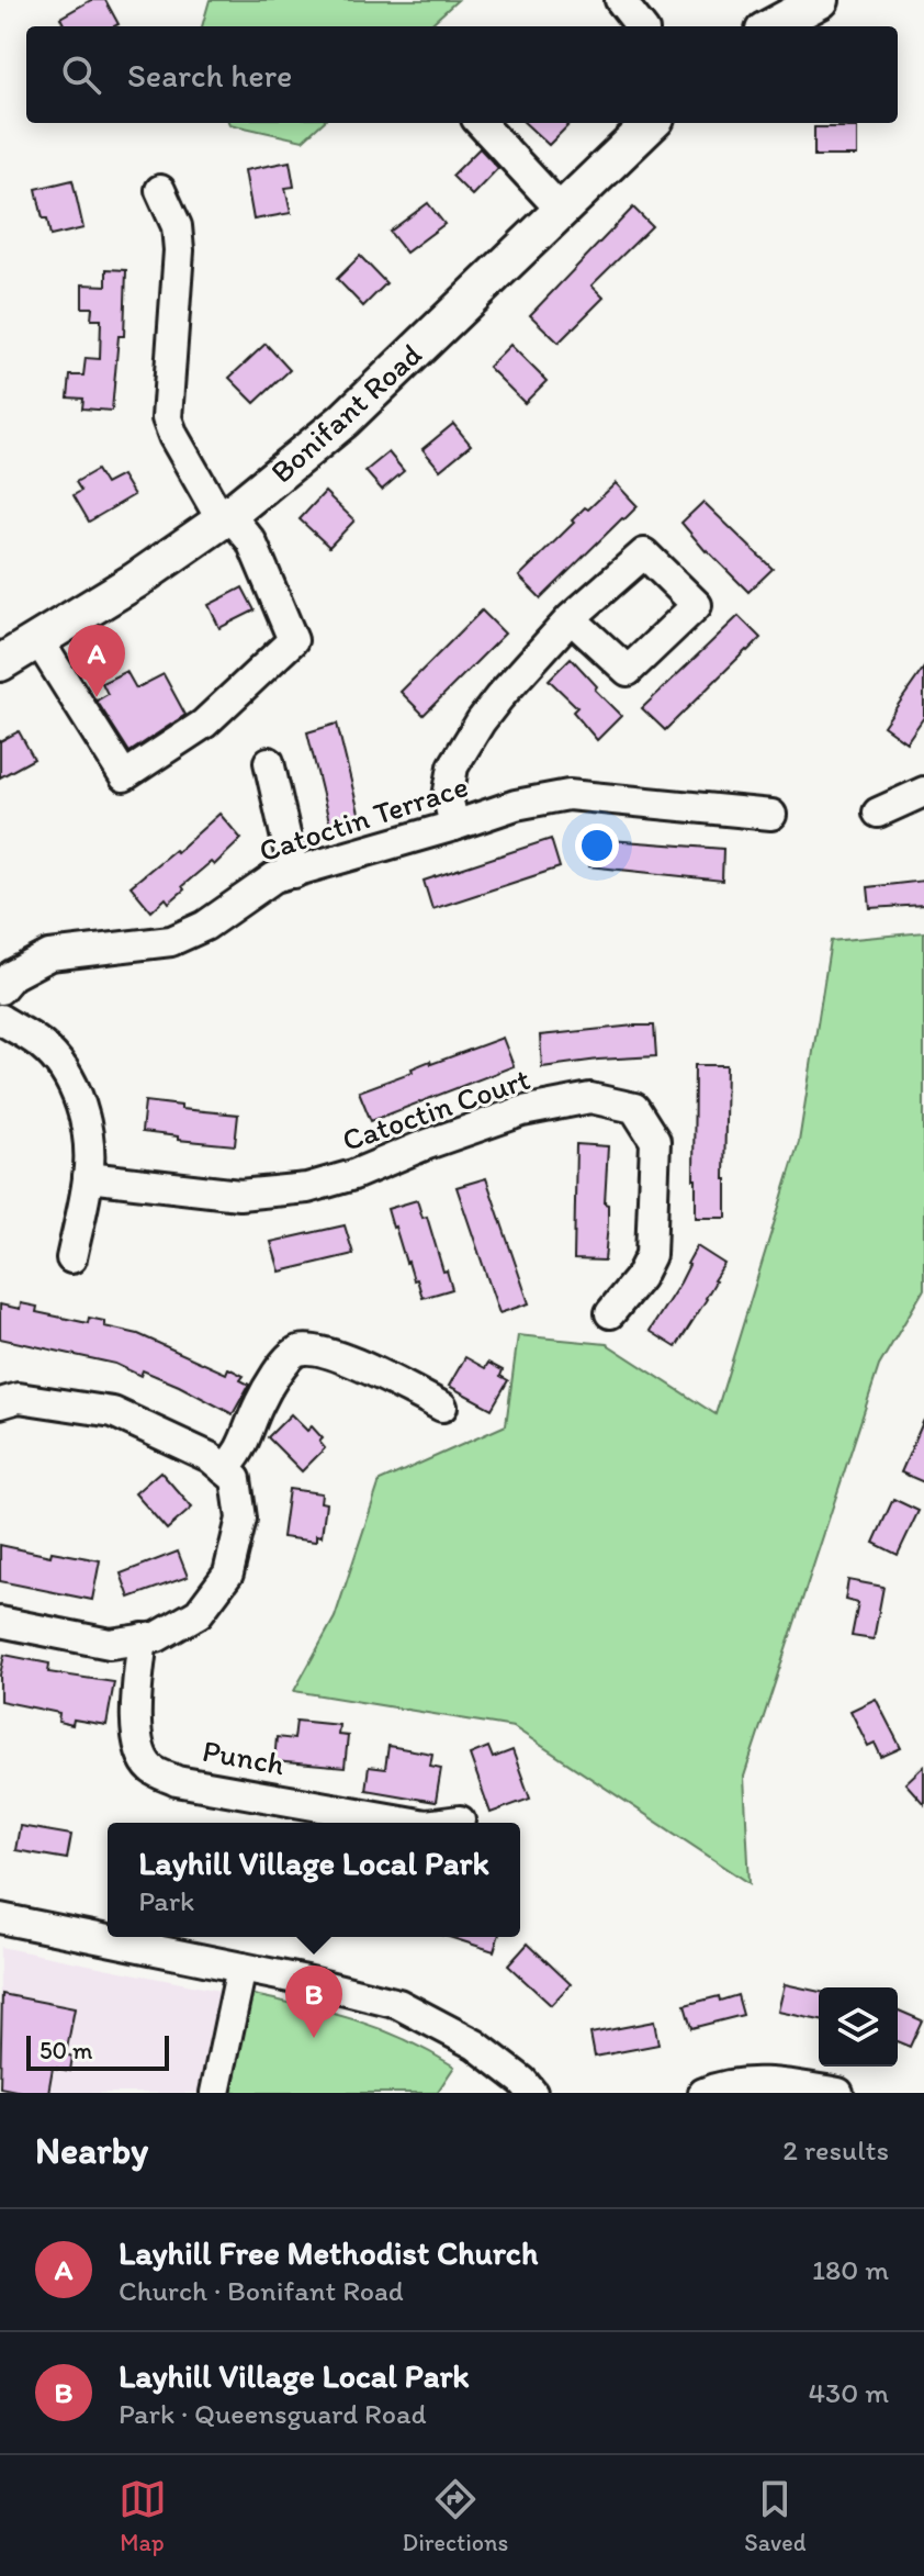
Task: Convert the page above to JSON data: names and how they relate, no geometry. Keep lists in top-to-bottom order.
{
  "streets": {
    "main road": ["Bonifant Road"],
    "street": ["Catoctin Terrace", "Catoctin Court", "Punch"]
  },
  "scale_bar": "50 m",
  "page": {
    "search": "Search here",
    "pins": ["A", "B"],
    "popup": ["Layhill Village Local Park", "Park"],
    "scale": "50 m",
    "heading": ["Nearby", "2 results"],
    "list": [
      {
        "mark": "A",
        "name": "Layhill Free Methodist Church",
        "note": "Church · Bonifant Road",
        "value": "180 m"
      },
      {
        "mark": "B",
        "name": "Layhill Village Local Park",
        "note": "Park · Queensguard Road",
        "value": "430 m"
      }
    ],
    "nav": ["Map", "Directions", "Saved"]
  }
}
